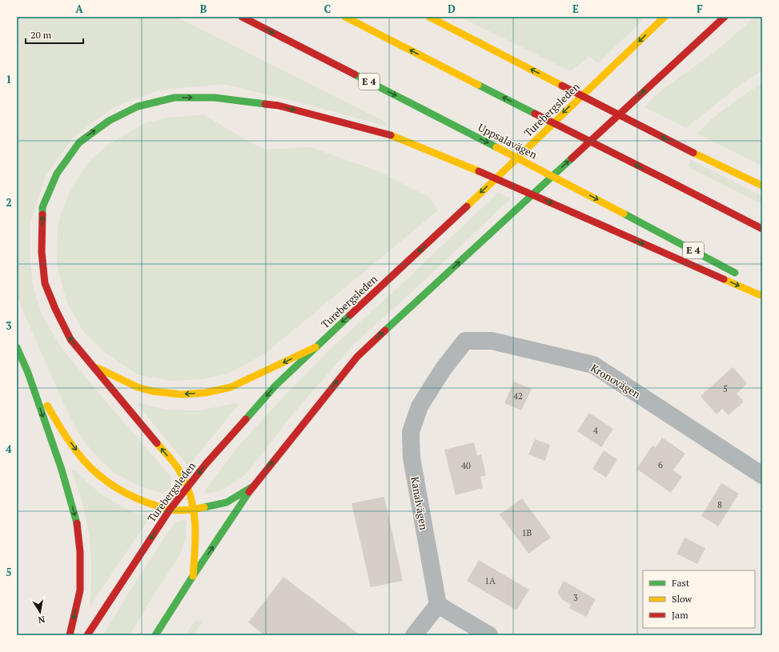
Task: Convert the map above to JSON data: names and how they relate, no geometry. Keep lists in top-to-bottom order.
{
  "streets": {
    "main road": ["E 4", "Turebergsleden", "Uppsalavägen"],
    "street": ["Kronovägen", "Kanalvägen"]
  },
  "crossings": [
    ["Kronovägen", "Kanalvägen"]
  ],
  "house_numbers": [
    "5",
    "42",
    "4",
    "6",
    "40",
    "8",
    "1B",
    "1A",
    "3"
  ],
  "legend": ["Fast", "Slow", "Jam"],
  "scale_bar": "20 m",
  "north": "bottom",
  "grid": {
    "columns": [
      "A",
      "B",
      "C",
      "D",
      "E",
      "F"
    ],
    "rows": [
      "1",
      "2",
      "3",
      "4",
      "5"
    ]
  }
}
